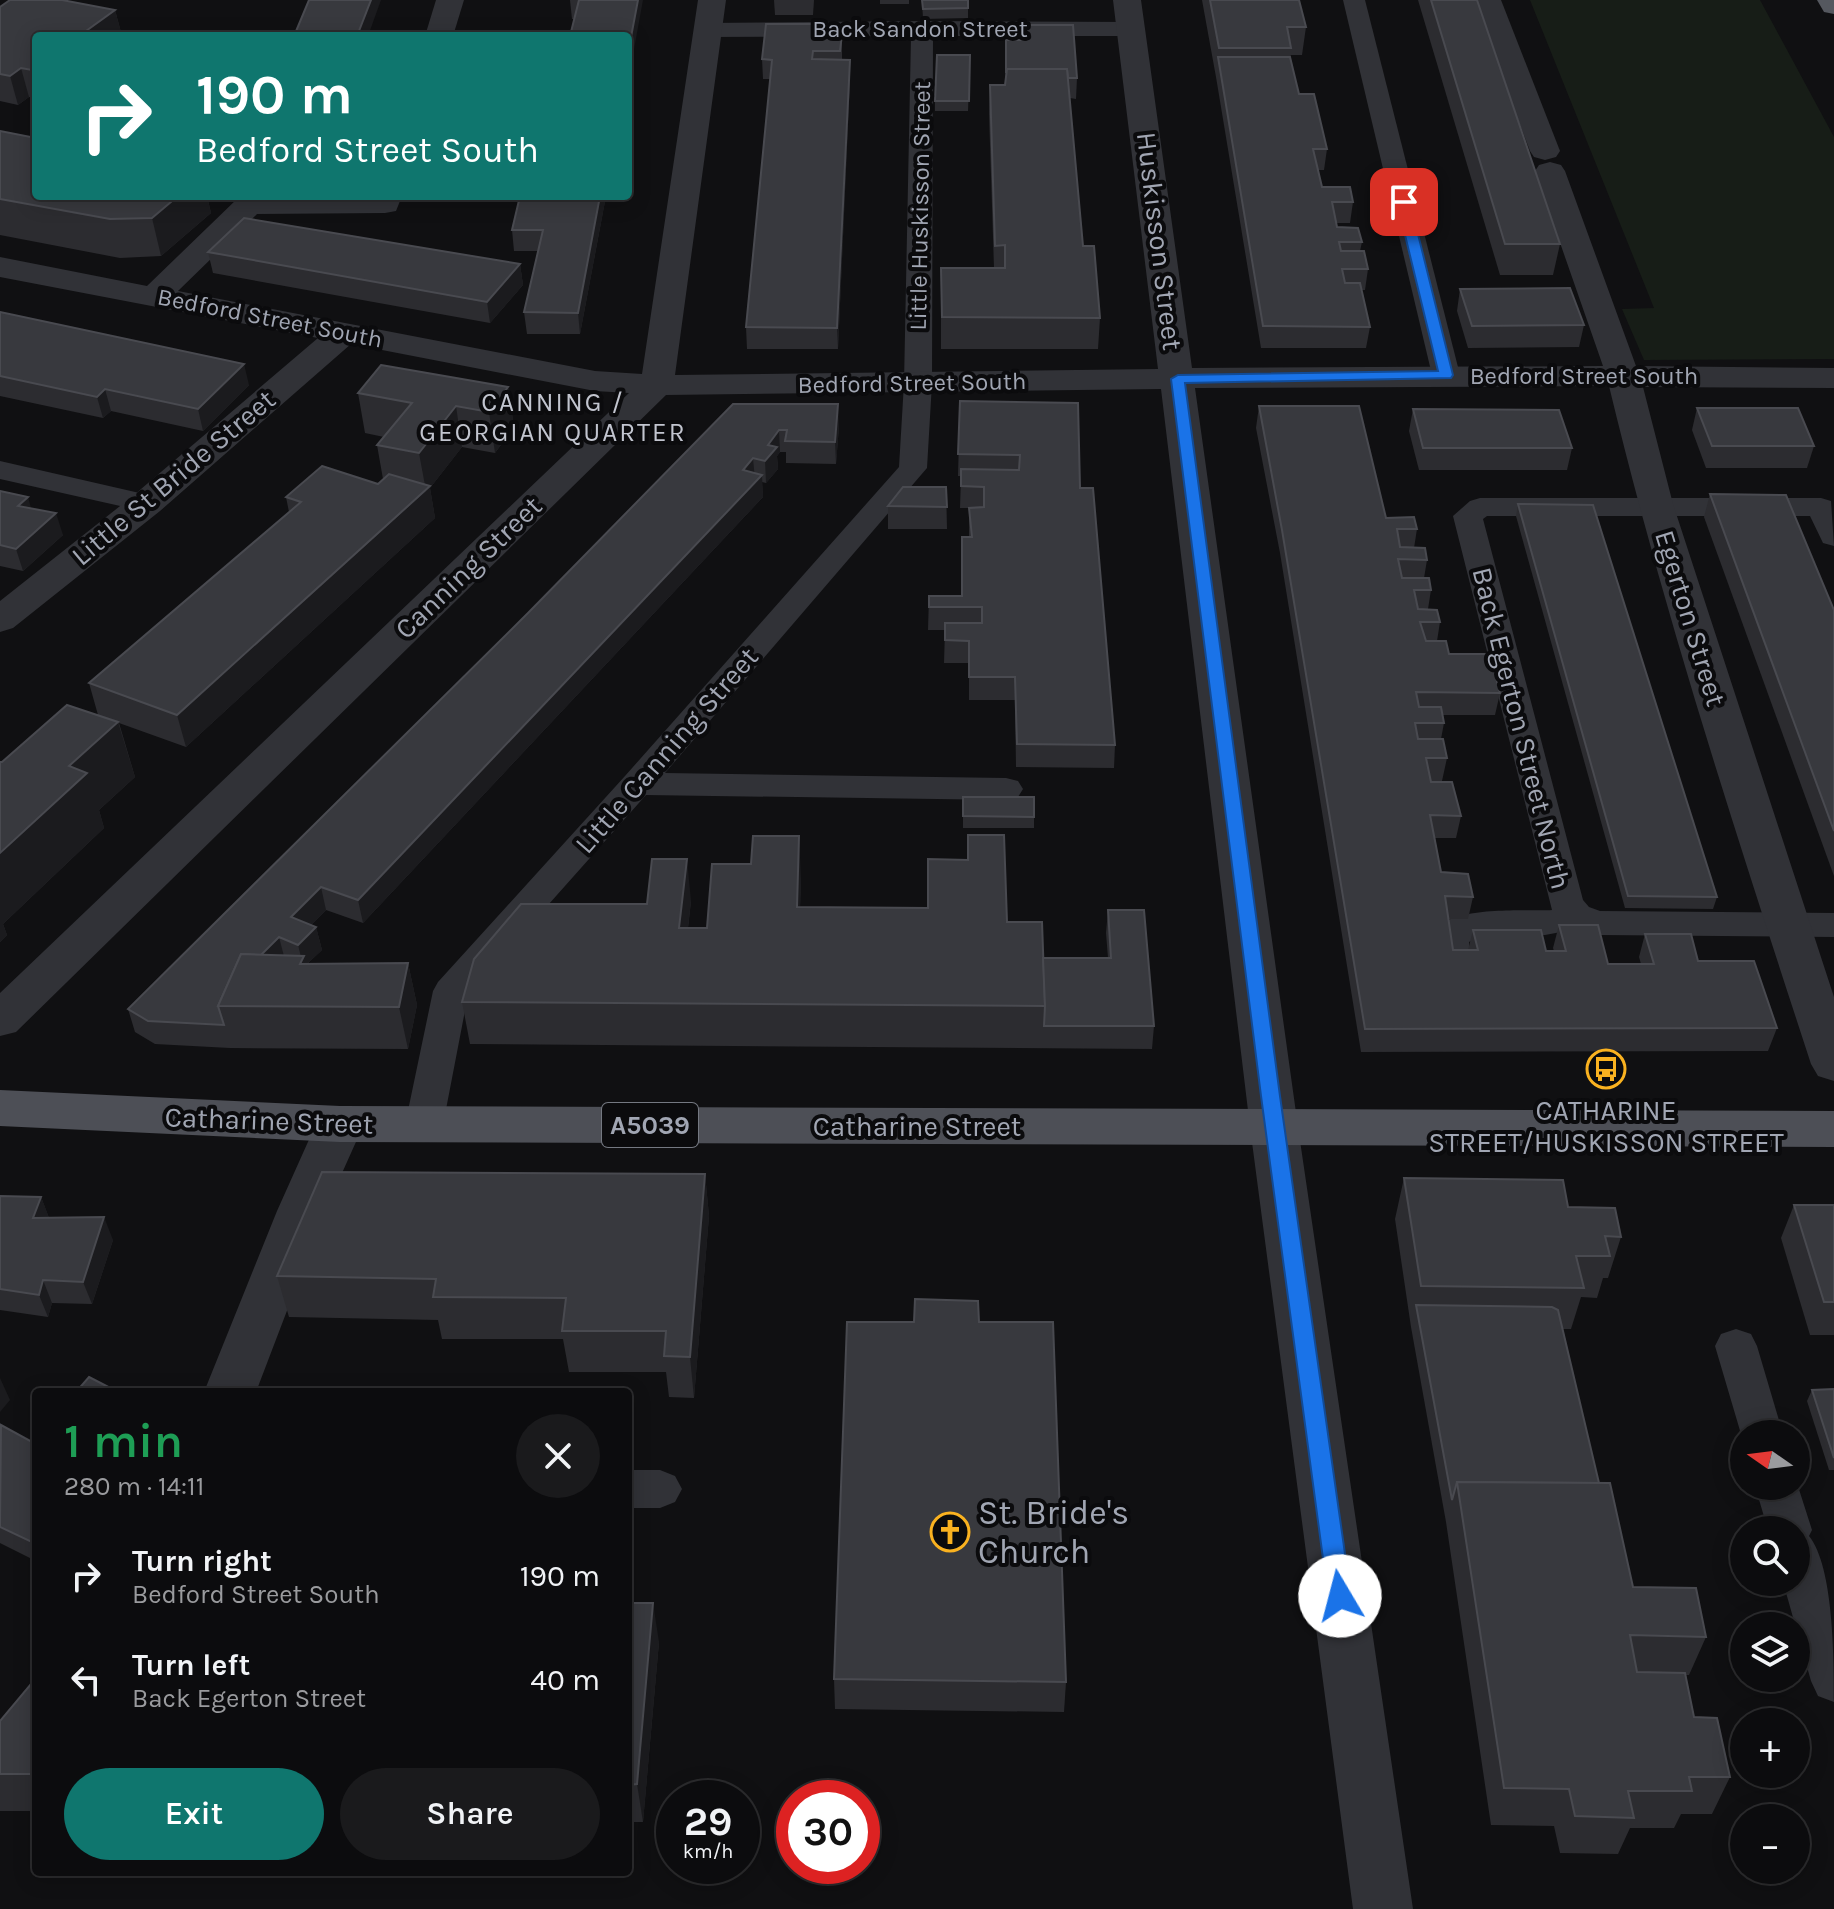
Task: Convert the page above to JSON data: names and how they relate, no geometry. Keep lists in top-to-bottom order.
{
  "streets": {
    "main road": ["Catharine Street", "A5039"],
    "street": [
      "Huskisson Street",
      "Bedford Street South",
      "Little St Bride Street",
      "Canning Street",
      "Egerton Street"
    ],
    "lane": [
      "Back Sandon Street",
      "Little Huskisson Street",
      "Back Egerton Street North",
      "Little Canning Street"
    ]
  },
  "crossings": [
    ["Back Sandon Street", "Little Huskisson Street"],
    ["Back Sandon Street", "Huskisson Street"],
    ["Little Huskisson Street", "Bedford Street South"],
    ["Little Huskisson Street", "Little Canning Street"],
    ["Huskisson Street", "Bedford Street South"],
    ["Huskisson Street", "Catharine Street"],
    ["Bedford Street South", "Little St Bride Street"],
    ["Bedford Street South", "Canning Street"],
    ["Bedford Street South", "Egerton Street"],
    ["Bedford Street South", "Little Canning Street"],
    ["Egerton Street", "Back Egerton Street North"],
    ["Little Canning Street", "Catharine Street"]
  ],
  "districts": ["CANNING / GEORGIAN QUARTER"],
  "places": {
    "bus stop": ["CATHARINE STREET/HUSKISSON STREET"],
    "church": ["St. Bride's Church"]
  },
  "north": "left",
  "page": {
    "turn": ["190 m", "Bedford Street South"],
    "heading": ["1 min", "280 m · 14:11"],
    "map_buttons": ["+", "−"],
    "list": [
      {
        "name": "Turn right",
        "note": "Bedford Street South",
        "value": "190 m"
      },
      {
        "name": "Turn left",
        "note": "Back Egerton Street",
        "value": "40 m"
      }
    ],
    "buttons": ["Exit", "Share"],
    "speed": "29 km/h",
    "limit": "30"
  }
}
